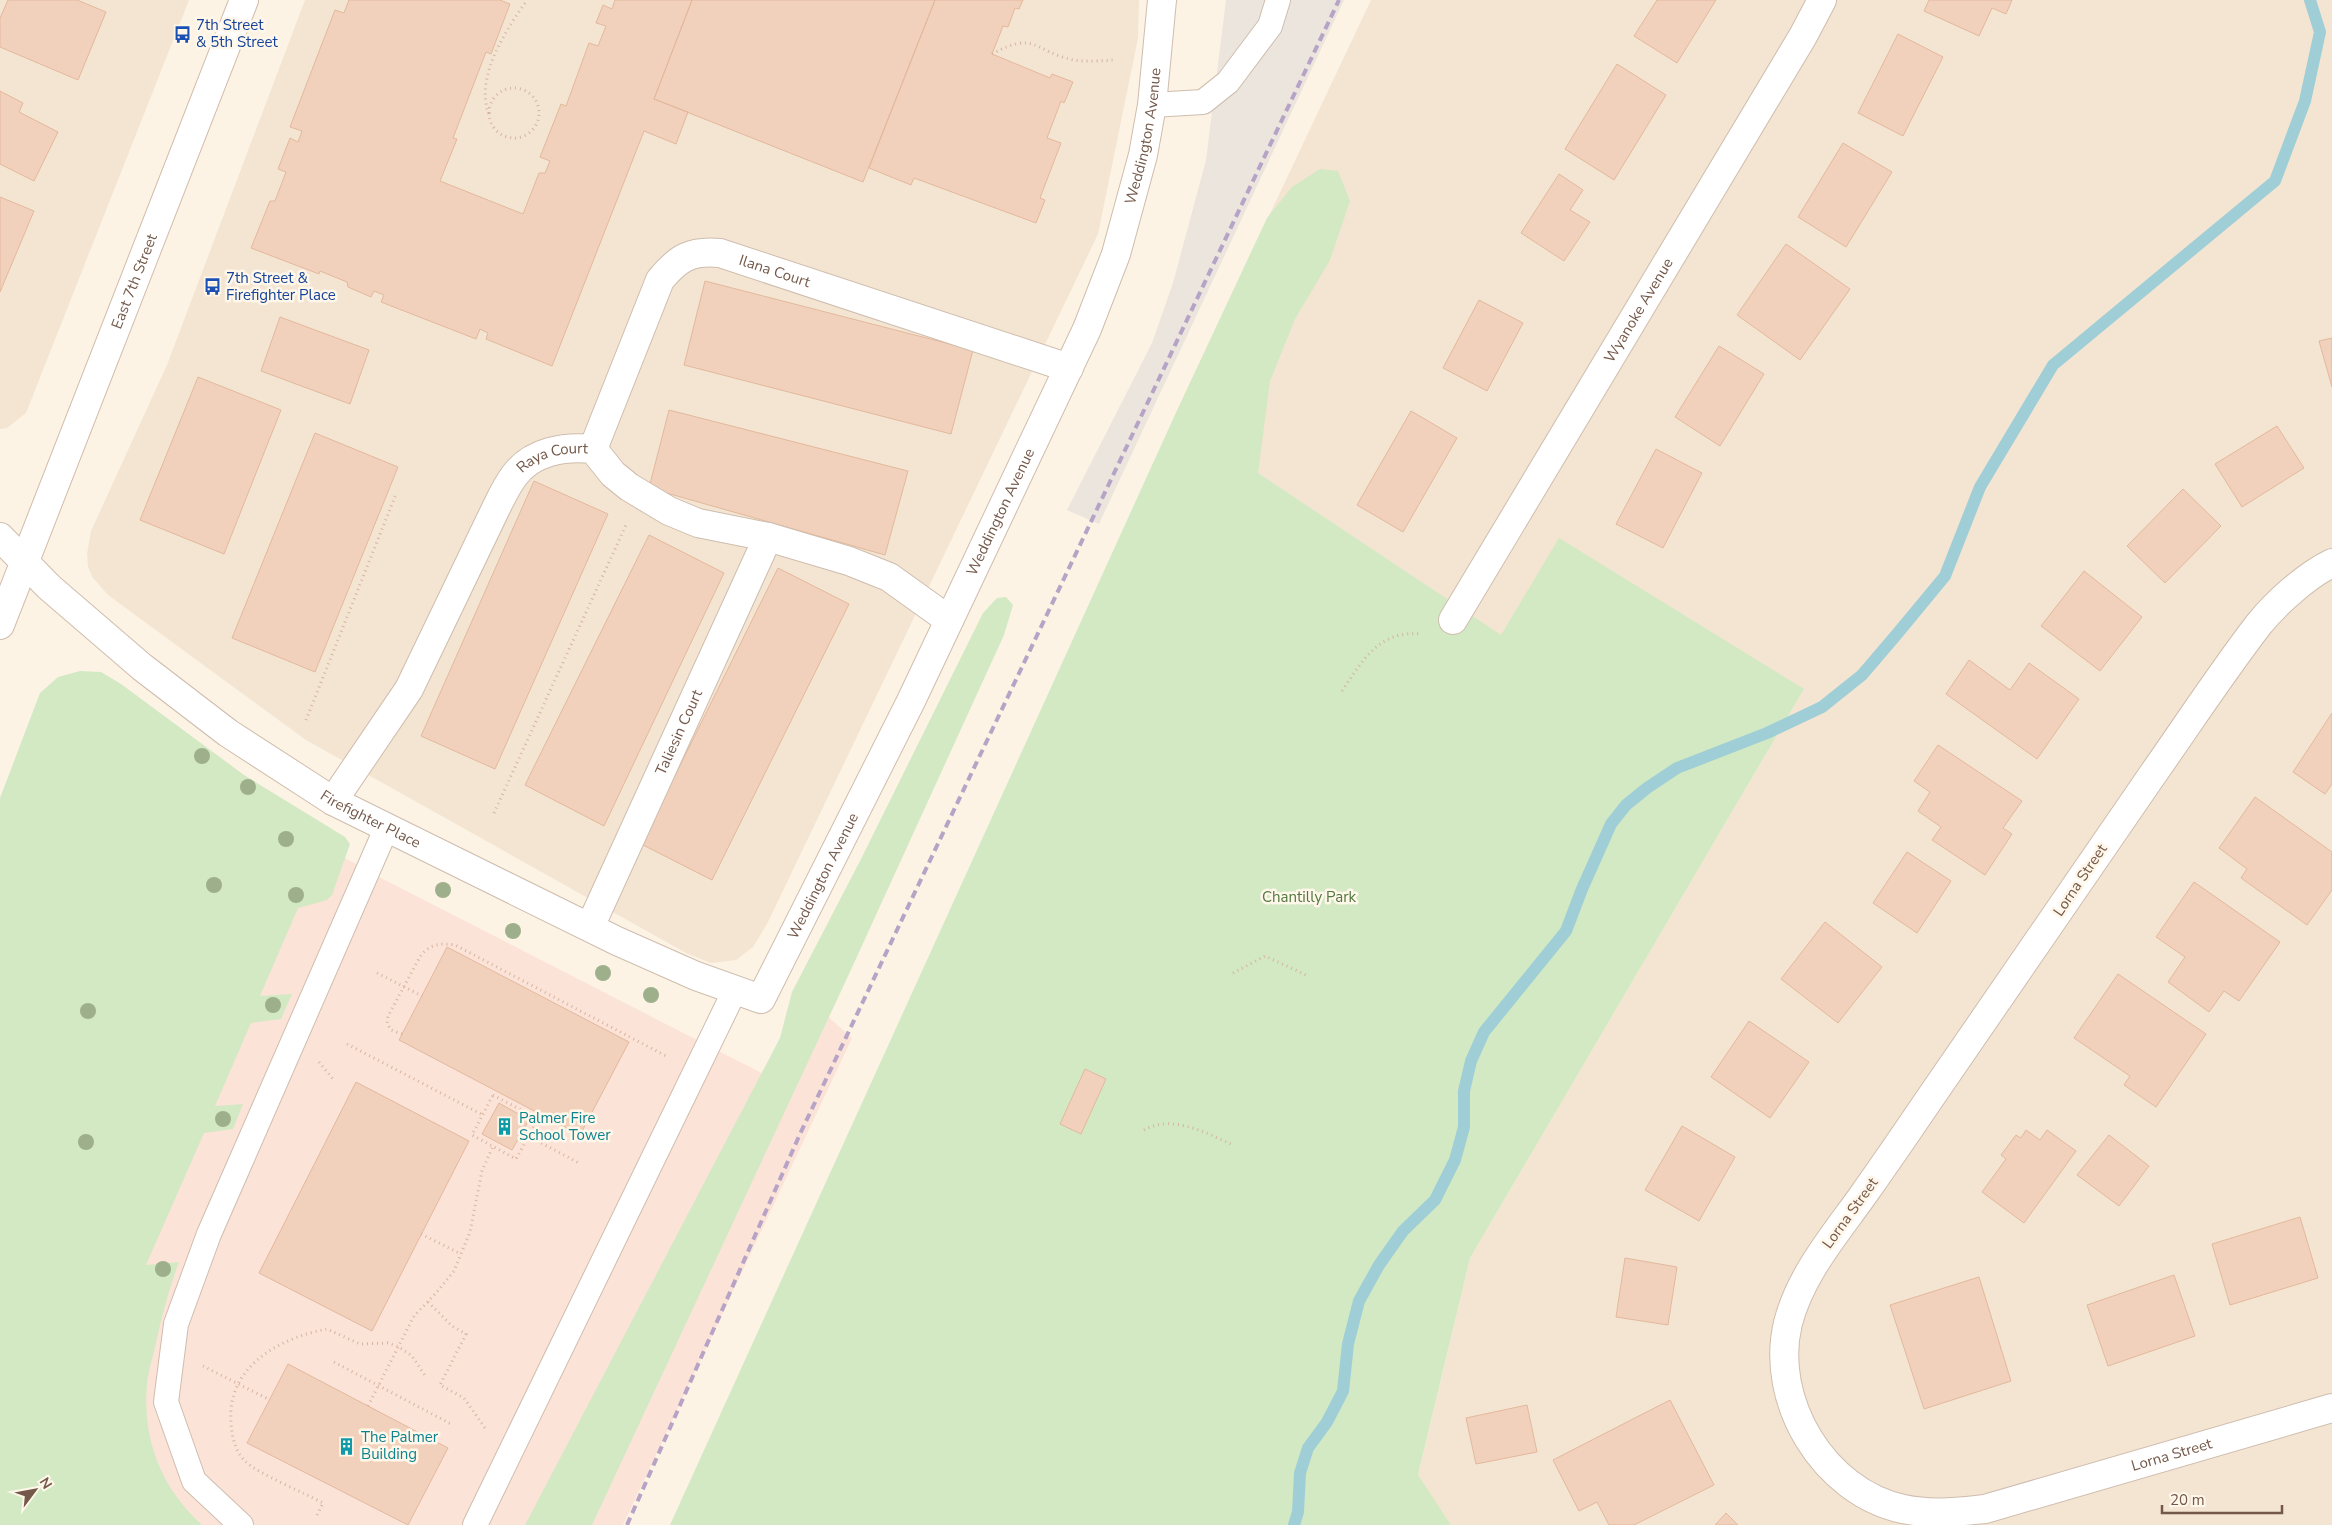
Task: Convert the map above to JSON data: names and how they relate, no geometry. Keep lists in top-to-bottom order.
{
  "streets": {
    "street": [
      "Weddington Avenue",
      "Ilana Court",
      "East 7th Street",
      "Wyanoke Avenue",
      "Raya Court",
      "Taliesin Court",
      "Firefighter Place",
      "Lorna Street"
    ]
  },
  "crossings": [
    ["Weddington Avenue", "Ilana Court"],
    ["Weddington Avenue", "Raya Court"],
    ["Weddington Avenue", "Firefighter Place"],
    ["Ilana Court", "Raya Court"],
    ["East 7th Street", "Firefighter Place"],
    ["Raya Court", "Taliesin Court"],
    ["Raya Court", "Firefighter Place"],
    ["Taliesin Court", "Firefighter Place"]
  ],
  "parks": ["Chantilly Park"],
  "places": {
    "bus stop": ["7th Street & 5th Street", "7th Street & Firefighter Place"],
    "building": ["Palmer Fire School Tower", "The Palmer Building"]
  },
  "scale_bar": "20 m",
  "north": "top right"
}
